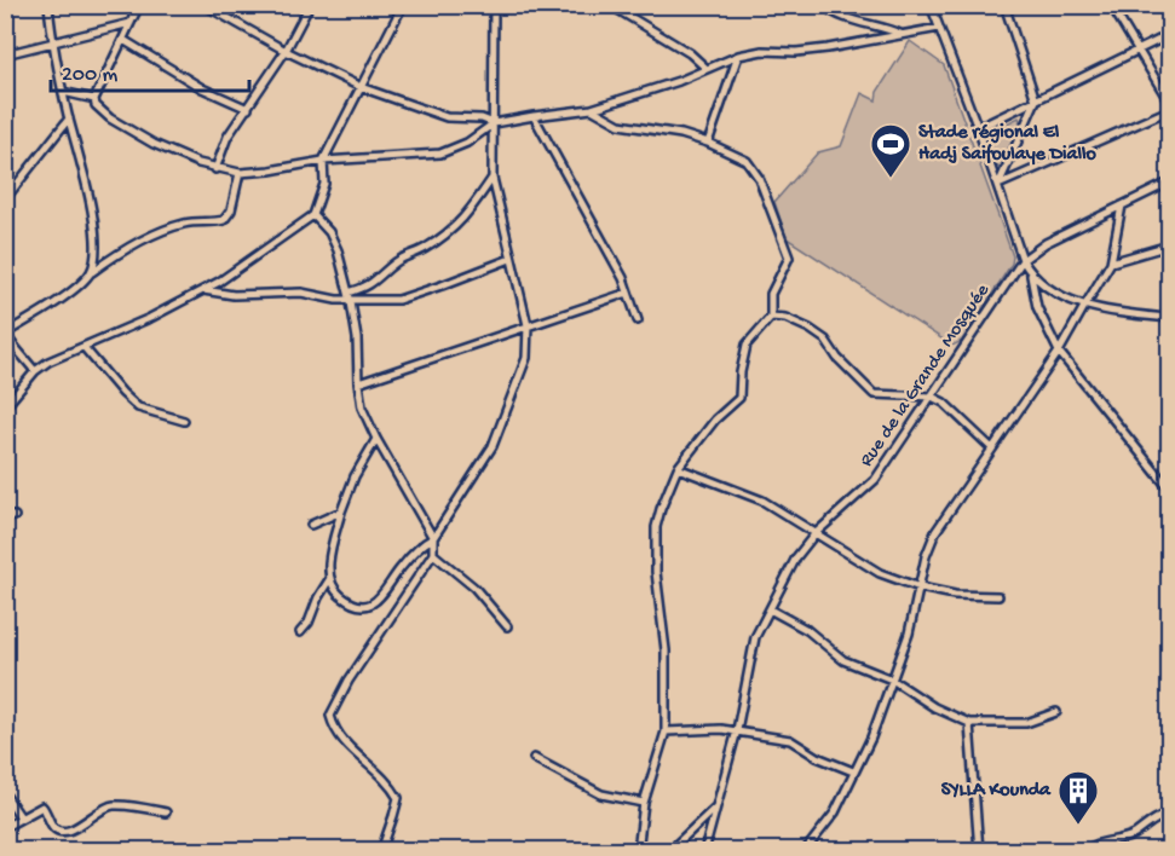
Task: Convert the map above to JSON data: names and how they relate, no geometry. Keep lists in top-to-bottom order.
{
  "streets": {
    "street": ["Rue de la Grande Mosquée"]
  },
  "places": {
    "sports": ["Stade régional El Hadj Saifoulaye Diallo"],
    "building": ["SYLLA Kounda"]
  },
  "scale_bar": "200 m"
}
